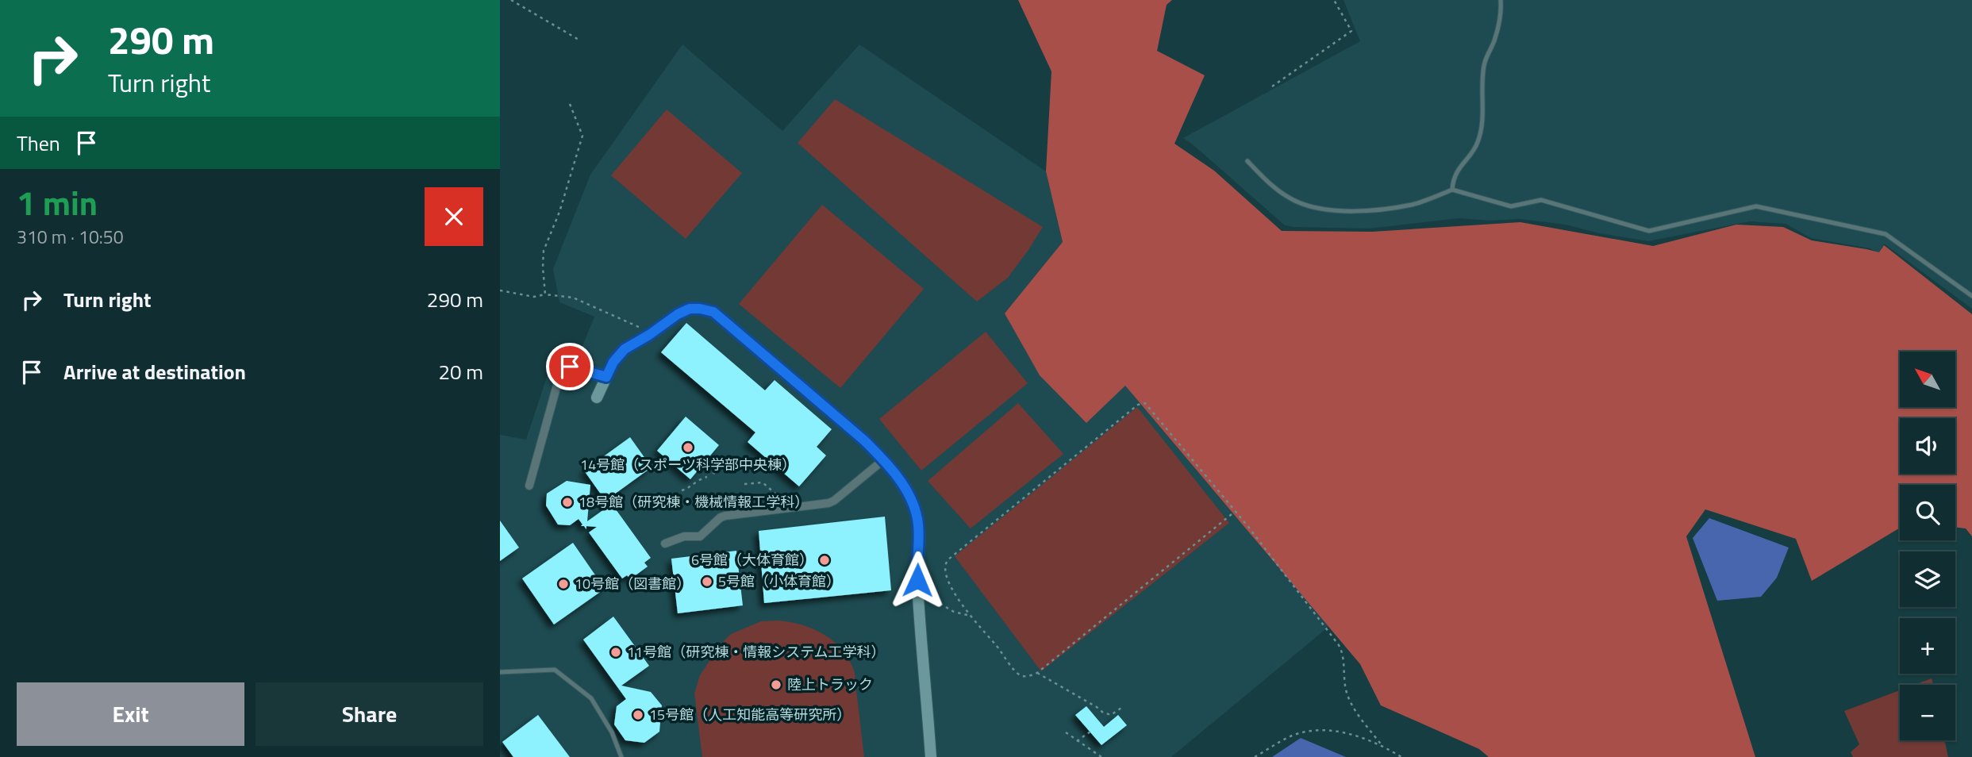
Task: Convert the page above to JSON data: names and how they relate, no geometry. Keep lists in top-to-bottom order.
{
  "places": [
    "14号館（スポーツ科学部中央棟）",
    "18号館（研究棟・機械情報工学科）",
    "6号館（大体育館）",
    "5号館（小体育館）",
    "10号館（図書館）",
    "11号館（研究棟・情報システム工学科）",
    "陸上トラック",
    "15号館（人工知能高等研究所）"
  ],
  "north": "top left",
  "page": {
    "turn": ["290 m", "Turn right"],
    "then": "Then",
    "heading": ["1 min", "310 m · 10:50"],
    "list": [
      {
        "name": "Turn right",
        "value": "290 m"
      },
      {
        "name": "Arrive at destination",
        "value": "20 m"
      }
    ],
    "map_buttons": ["+", "−"],
    "buttons": ["Exit", "Share"]
  }
}
